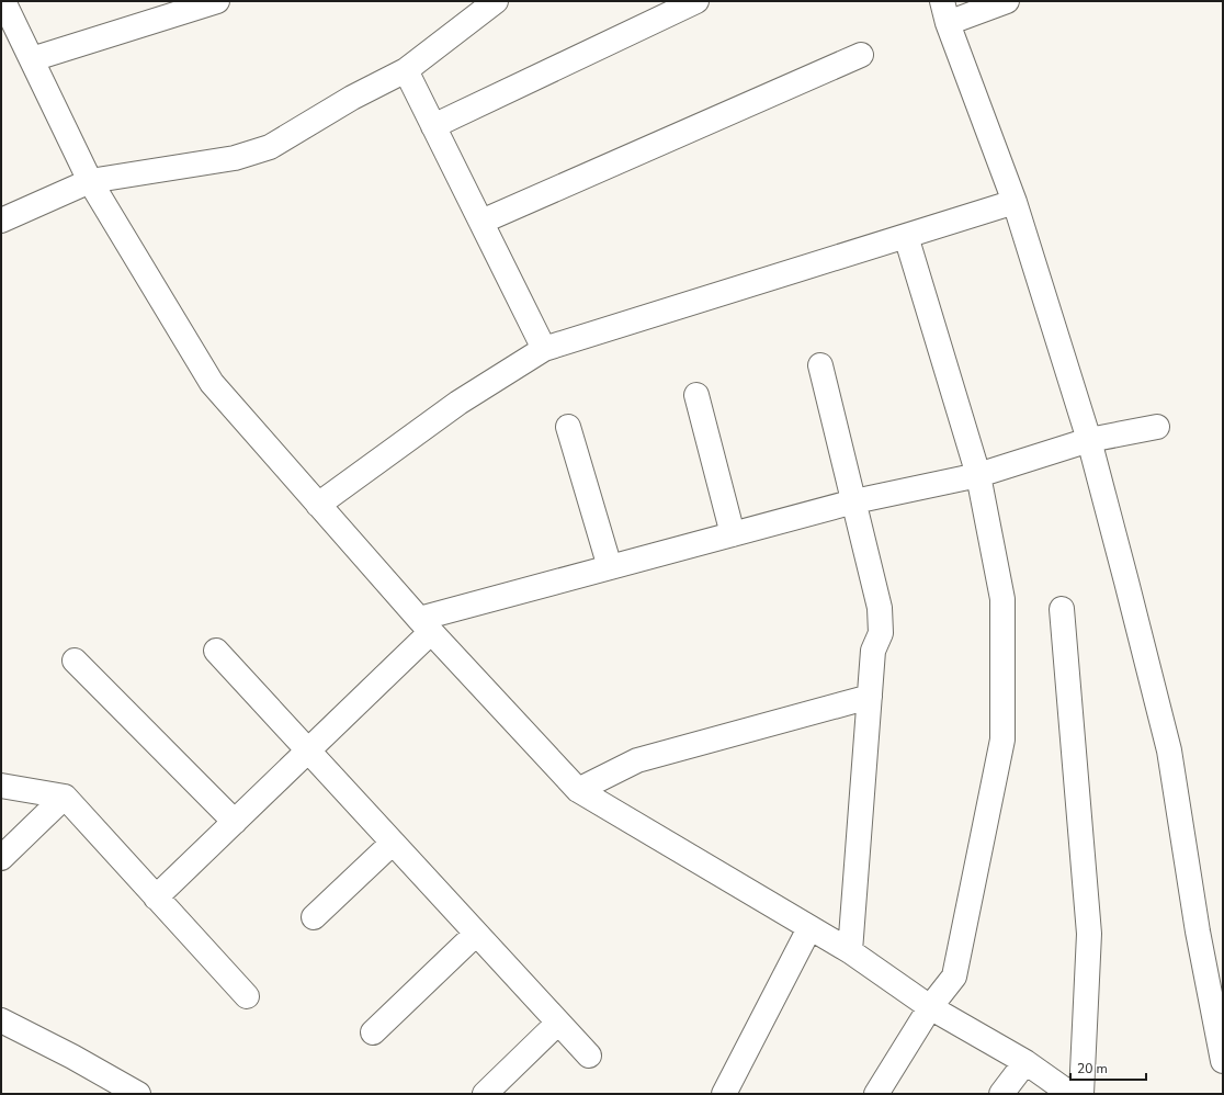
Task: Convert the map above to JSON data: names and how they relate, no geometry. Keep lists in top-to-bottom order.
{
  "scale_bar": "20 m"
}
